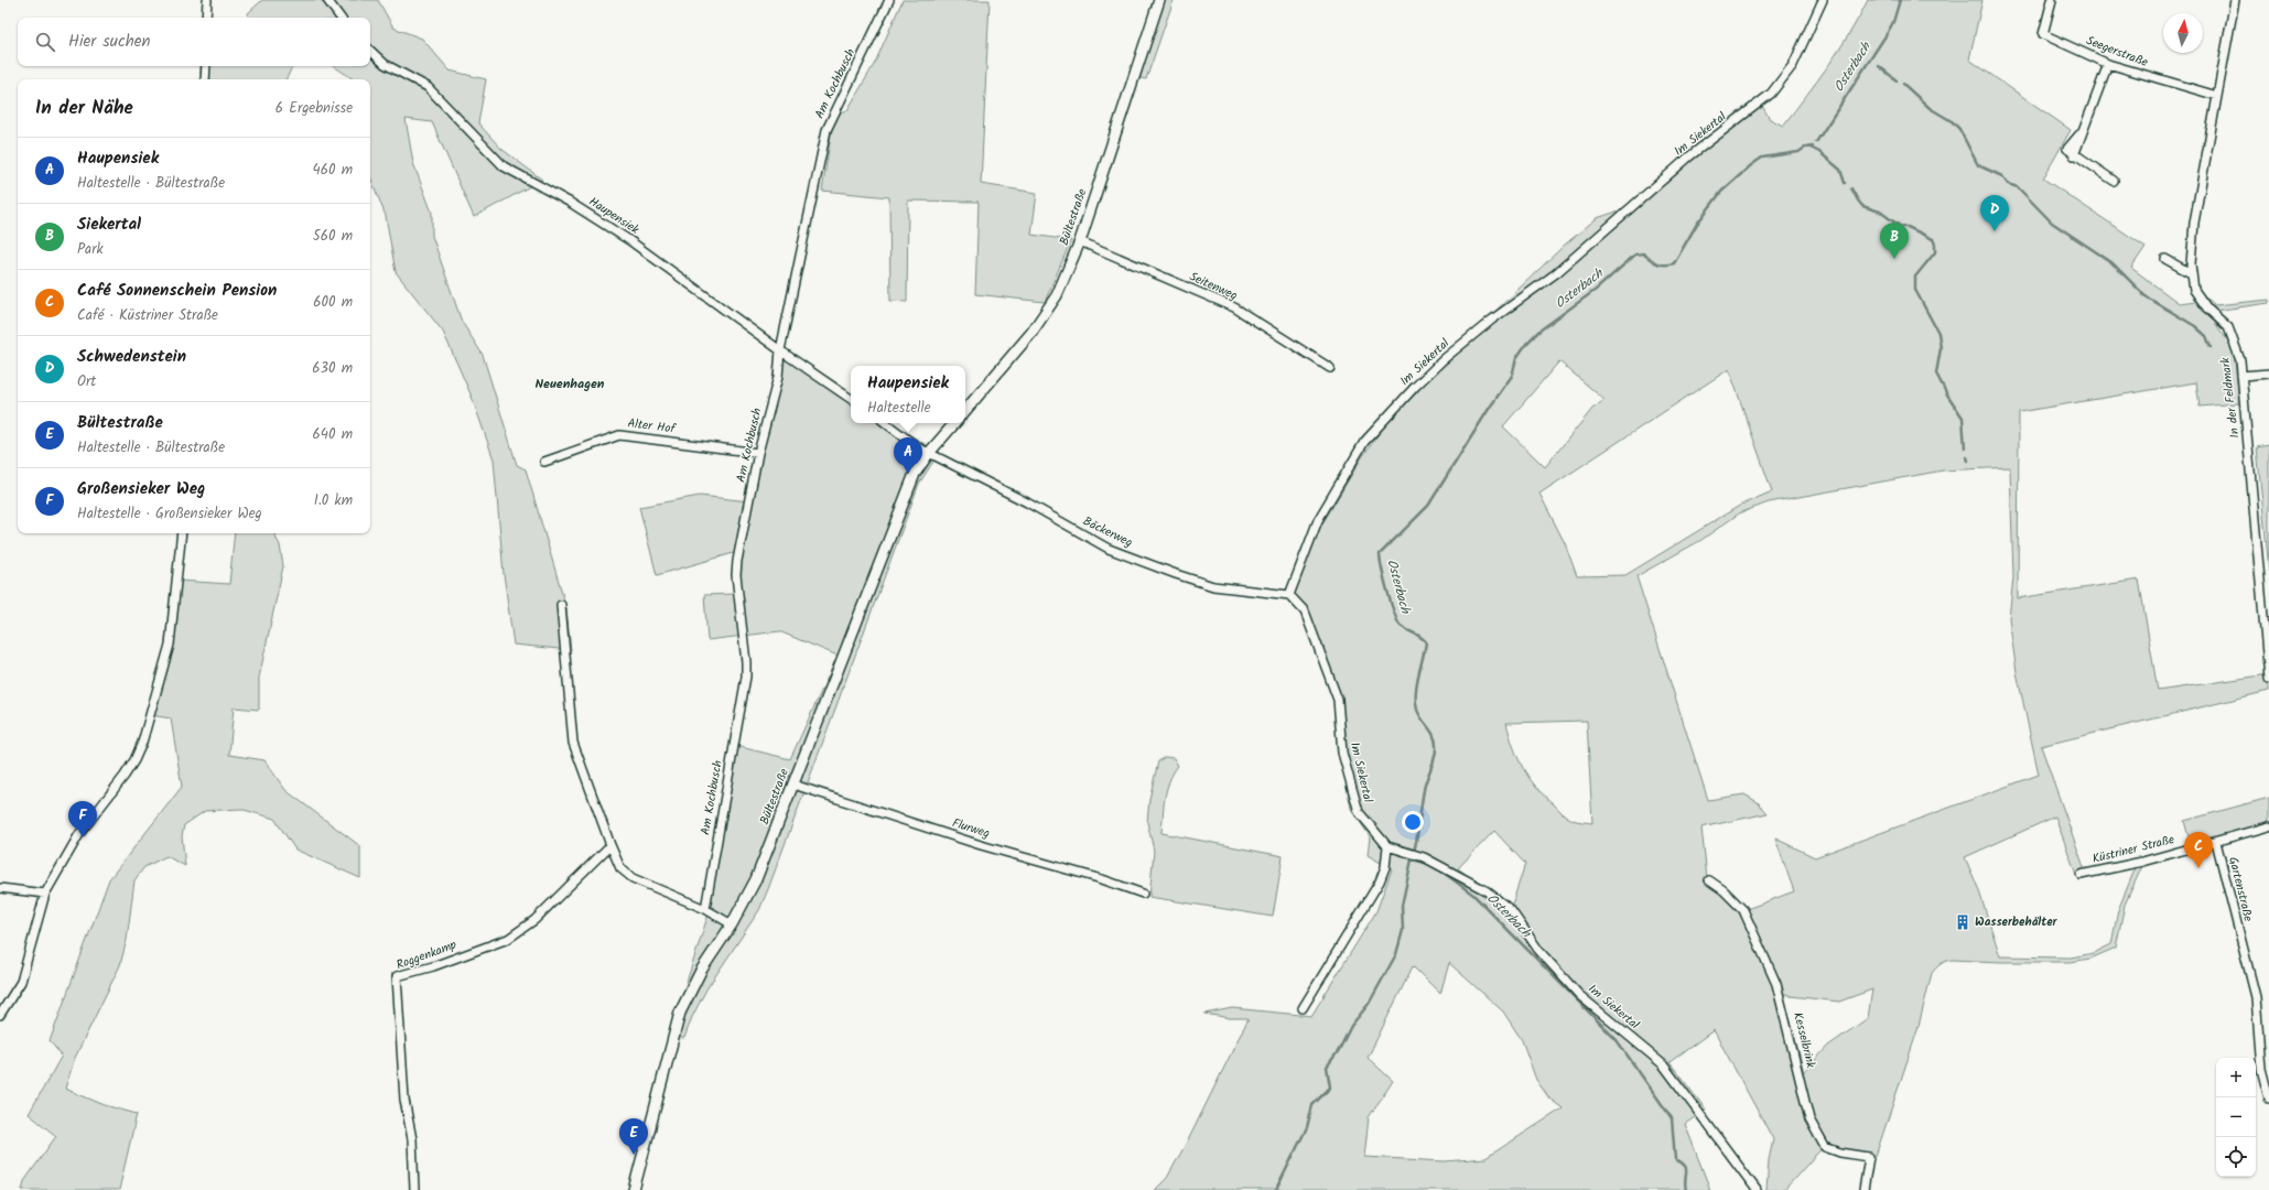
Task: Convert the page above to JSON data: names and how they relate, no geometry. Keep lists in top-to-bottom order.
{
  "streets": {
    "street": [
      "Seegerstraße",
      "Am Kochbusch",
      "Im Siekertal",
      "Haupensiek",
      "Bültestraße",
      "Seitenweg",
      "In der Feldmark",
      "Alter Hof",
      "Bäckerweg",
      "Flurweg",
      "Küstriner Straße",
      "Gartenstraße",
      "Roggenkamp",
      "Kesselbrink"
    ]
  },
  "crossings": [
    ["Seegerstraße", "In der Feldmark"],
    ["Am Kochbusch", "Haupensiek"],
    ["Am Kochbusch", "Alter Hof"],
    ["Im Siekertal", "Bäckerweg"],
    ["Bültestraße", "Seitenweg"],
    ["Bültestraße", "Bäckerweg"],
    ["Bültestraße", "Flurweg"],
    ["Küstriner Straße", "Gartenstraße"]
  ],
  "districts": ["Neuenhagen"],
  "water": ["Osterbach"],
  "places": {
    "building": ["Wasserbehälter"]
  },
  "north": "top",
  "page": {
    "search": "Hier suchen",
    "heading": ["In der Nähe", "6 Ergebnisse"],
    "list": [
      {
        "mark": "A",
        "name": "Haupensiek",
        "note": "Haltestelle · Bültestraße",
        "value": "460 m"
      },
      {
        "mark": "B",
        "name": "Siekertal",
        "note": "Park",
        "value": "560 m"
      },
      {
        "mark": "C",
        "name": "Café Sonnenschein Pension",
        "note": "Café · Küstriner Straße",
        "value": "600 m"
      },
      {
        "mark": "D",
        "name": "Schwedenstein",
        "note": "Ort",
        "value": "630 m"
      },
      {
        "mark": "E",
        "name": "Bültestraße",
        "note": "Haltestelle · Bültestraße",
        "value": "640 m"
      },
      {
        "mark": "F",
        "name": "Großensieker Weg",
        "note": "Haltestelle · Großensieker Weg",
        "value": "1.0 km"
      }
    ],
    "pins": [
      "D",
      "B",
      "A",
      "F",
      "C",
      "E"
    ],
    "popup": ["Haupensiek", "Haltestelle"],
    "map_buttons": ["+", "−"]
  }
}
